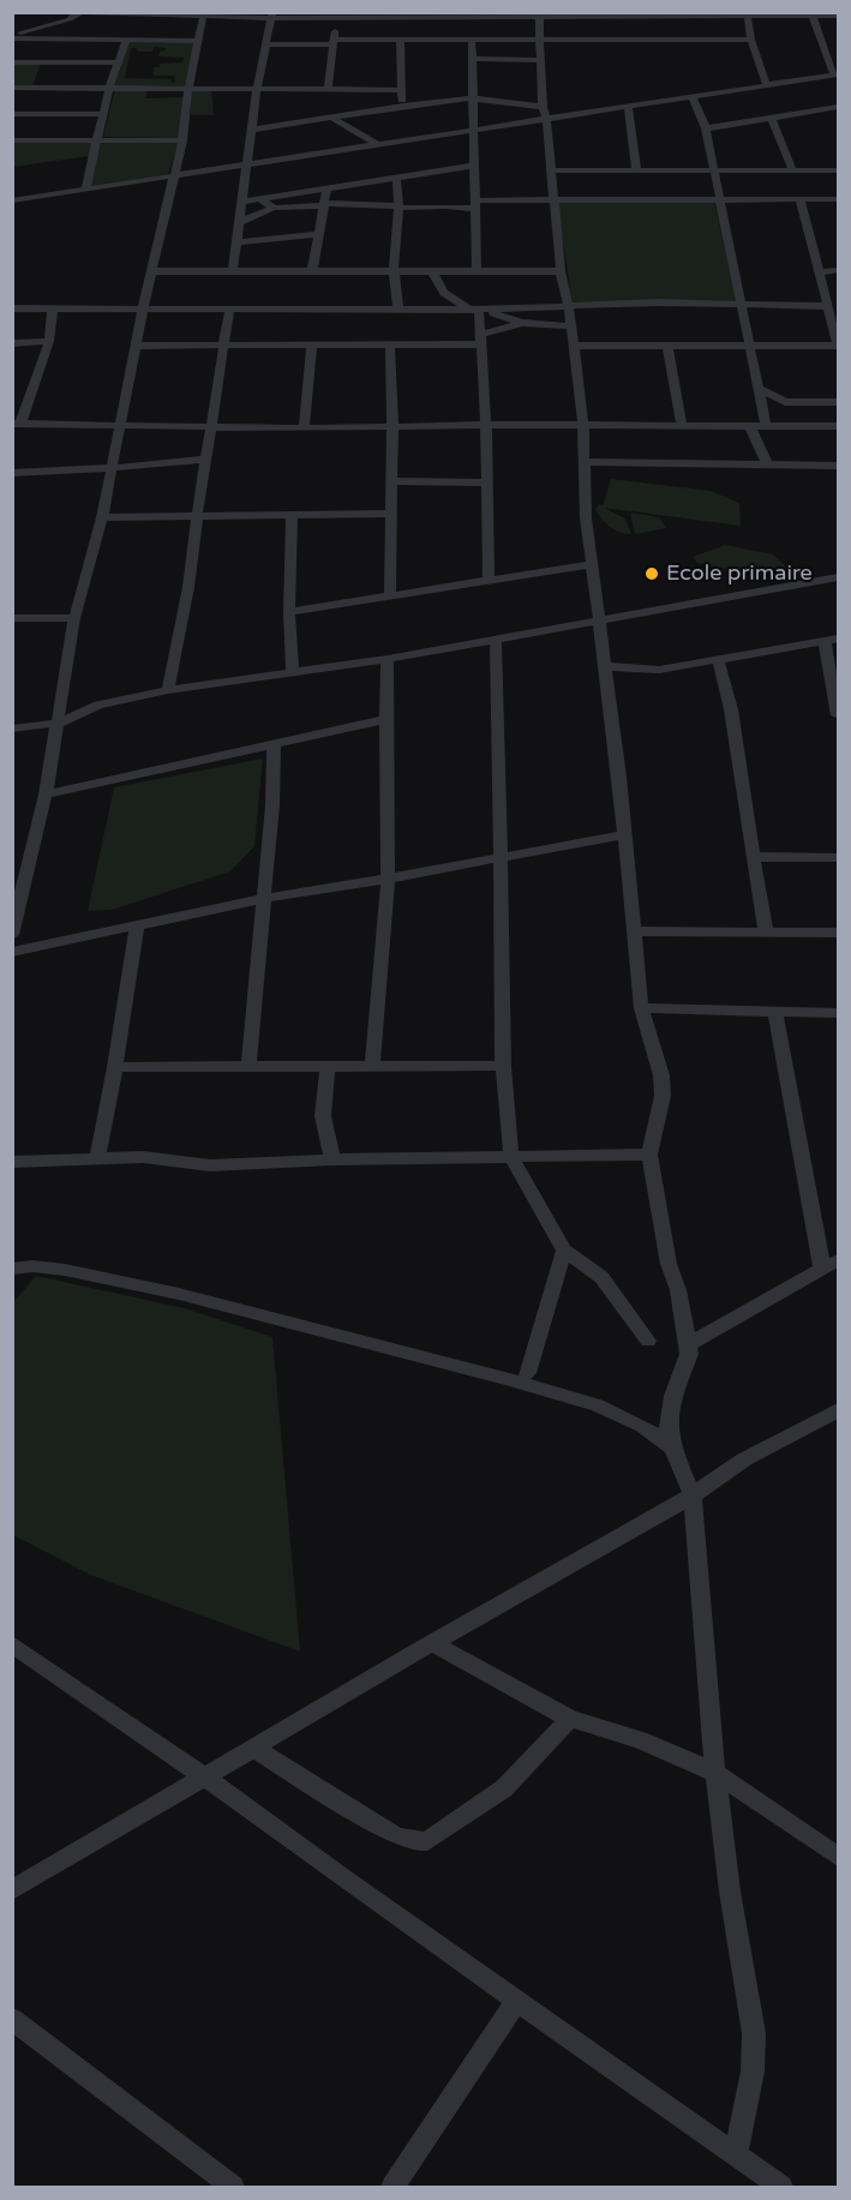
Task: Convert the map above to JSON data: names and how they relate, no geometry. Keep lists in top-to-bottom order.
{
  "places": ["Ecole primaire"]
}
